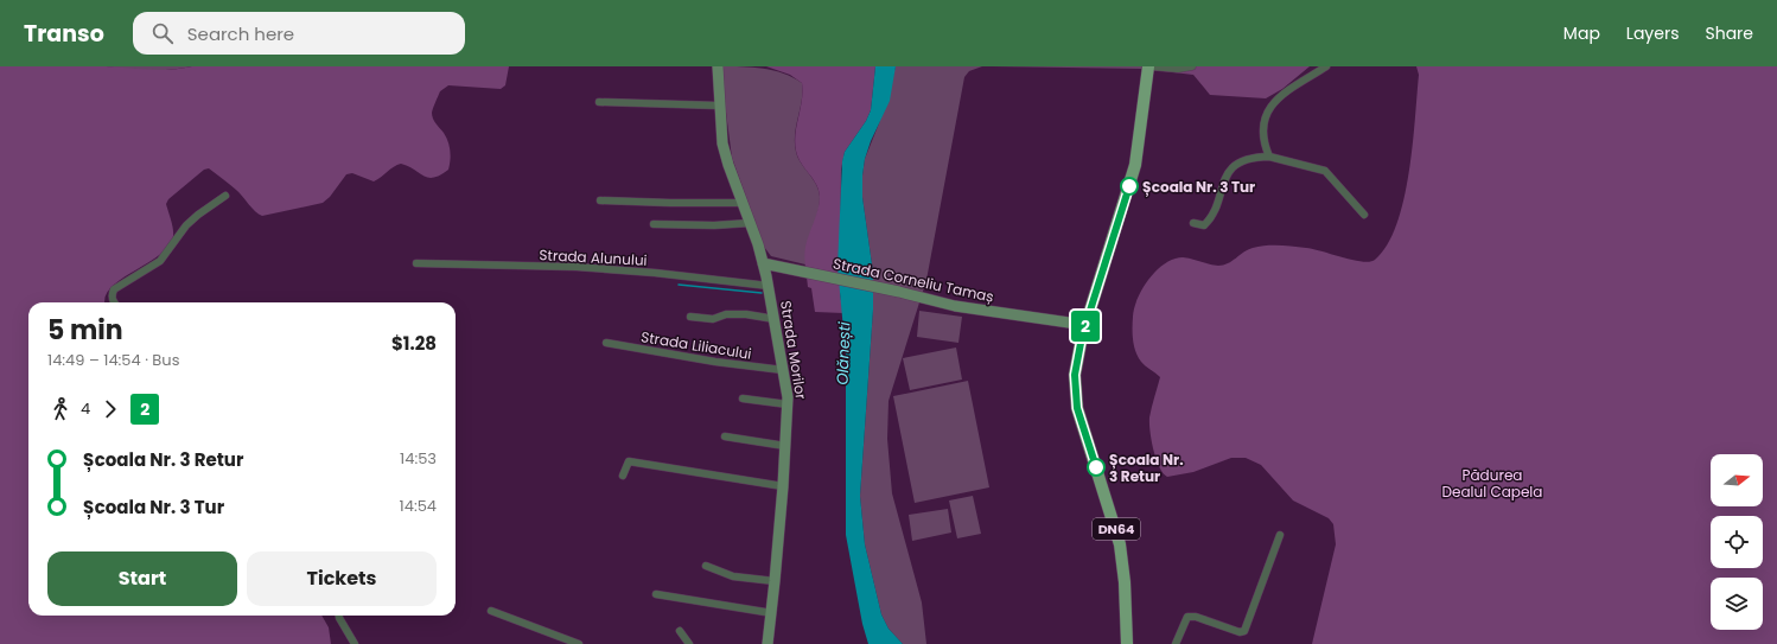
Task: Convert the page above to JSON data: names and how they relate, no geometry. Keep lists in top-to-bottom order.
{
  "streets": {
    "main road": ["DN64"],
    "street": [
      "Strada Alunului",
      "Strada Corneliu Tamaș",
      "Strada Liliacului",
      "Strada Morilor"
    ]
  },
  "crossings": [
    ["Strada Alunului", "Strada Morilor"],
    ["Strada Corneliu Tamaș", "Strada Morilor"],
    ["Strada Corneliu Tamaș", "DN64"],
    ["Strada Liliacului", "Strada Morilor"]
  ],
  "water": ["Olănești"],
  "parks": ["Pădurea Dealul Capela"],
  "places": ["Școala Nr. 3 Tur", "Școala Nr. 3 Retur"],
  "lines": ["bus line 2"],
  "north": "right",
  "page": {
    "header": "Transo",
    "search": "Search here",
    "nav": ["Map", "Layers", "Share"],
    "on_map": "2",
    "heading": ["5 min", "14:49 – 14:54 · Bus", "$1.28"],
    "legs": ["4", "2"],
    "list": [
      {
        "name": "Școala Nr. 3 Retur",
        "value": "14:53"
      },
      {
        "name": "Școala Nr. 3 Tur",
        "value": "14:54"
      }
    ],
    "buttons": ["Start", "Tickets"]
  }
}
